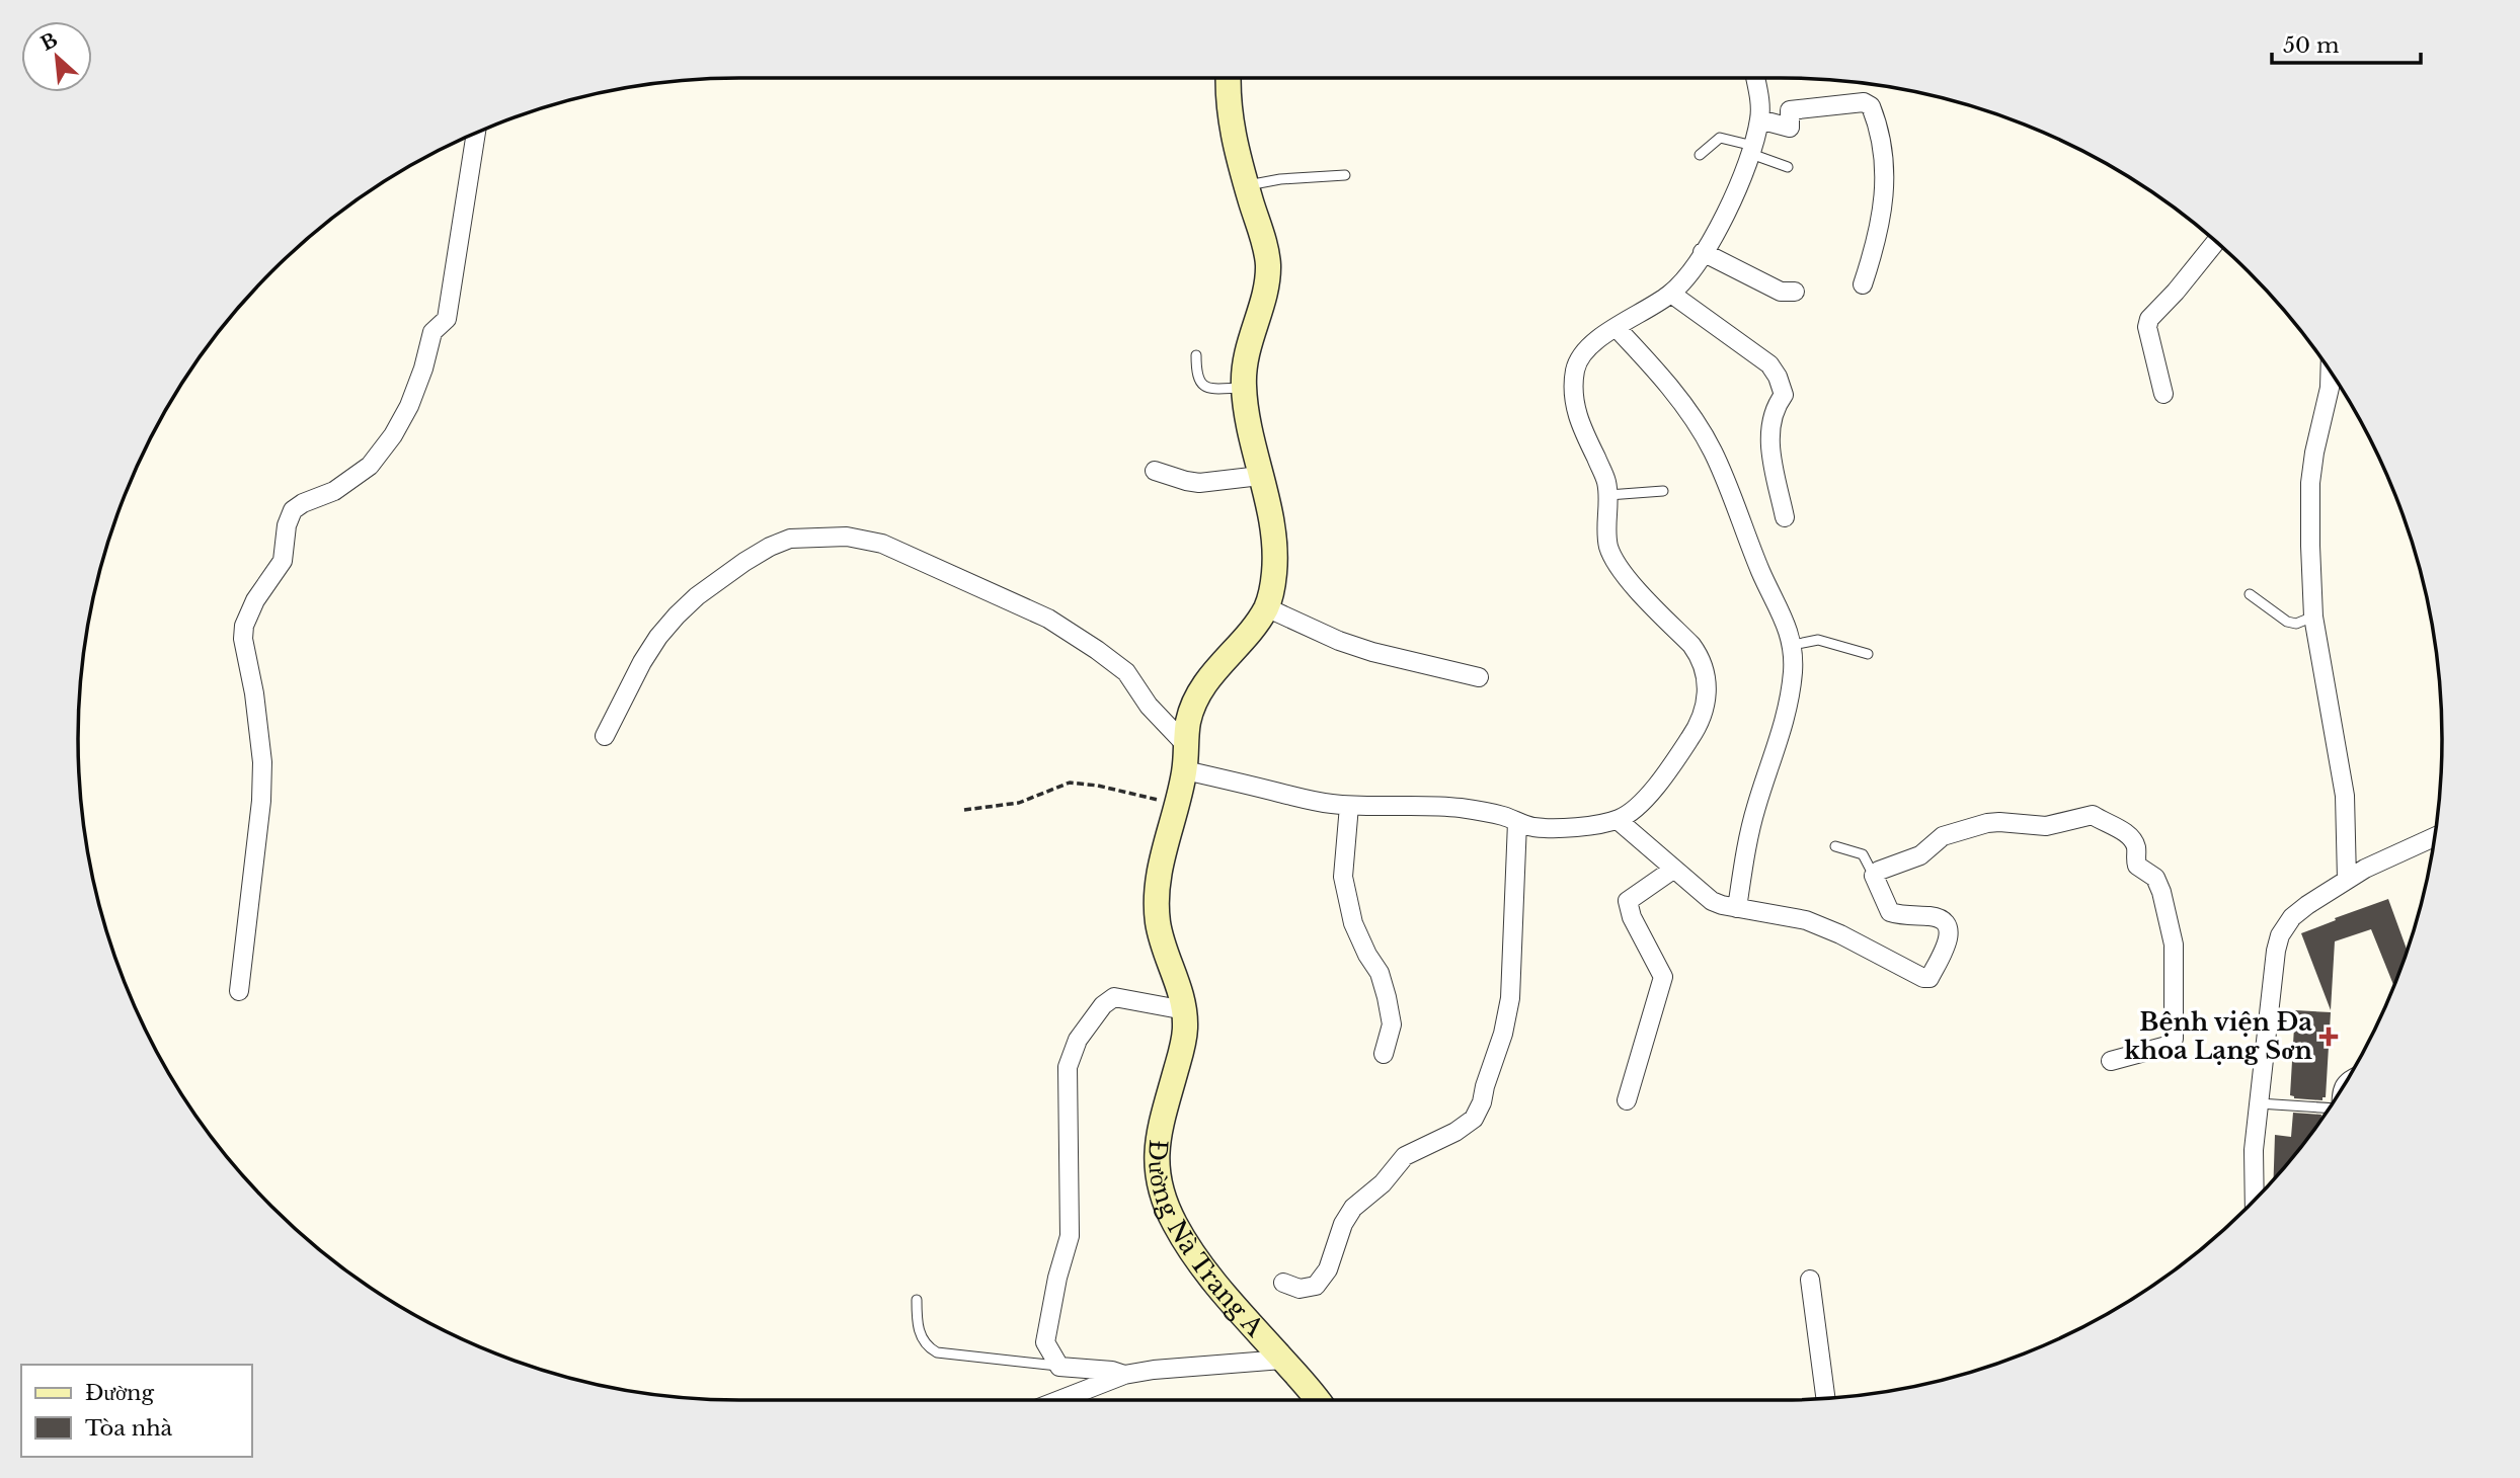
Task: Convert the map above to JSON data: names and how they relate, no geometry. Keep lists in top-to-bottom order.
{
  "streets": {
    "street": ["Đường Nà Trang A"]
  },
  "places": {
    "health": ["Bệnh viện Đa khoa Lạng Sơn"]
  },
  "legend": ["Đường", "Tòa nhà"],
  "scale_bar": "50 m",
  "north": "top left"
}
